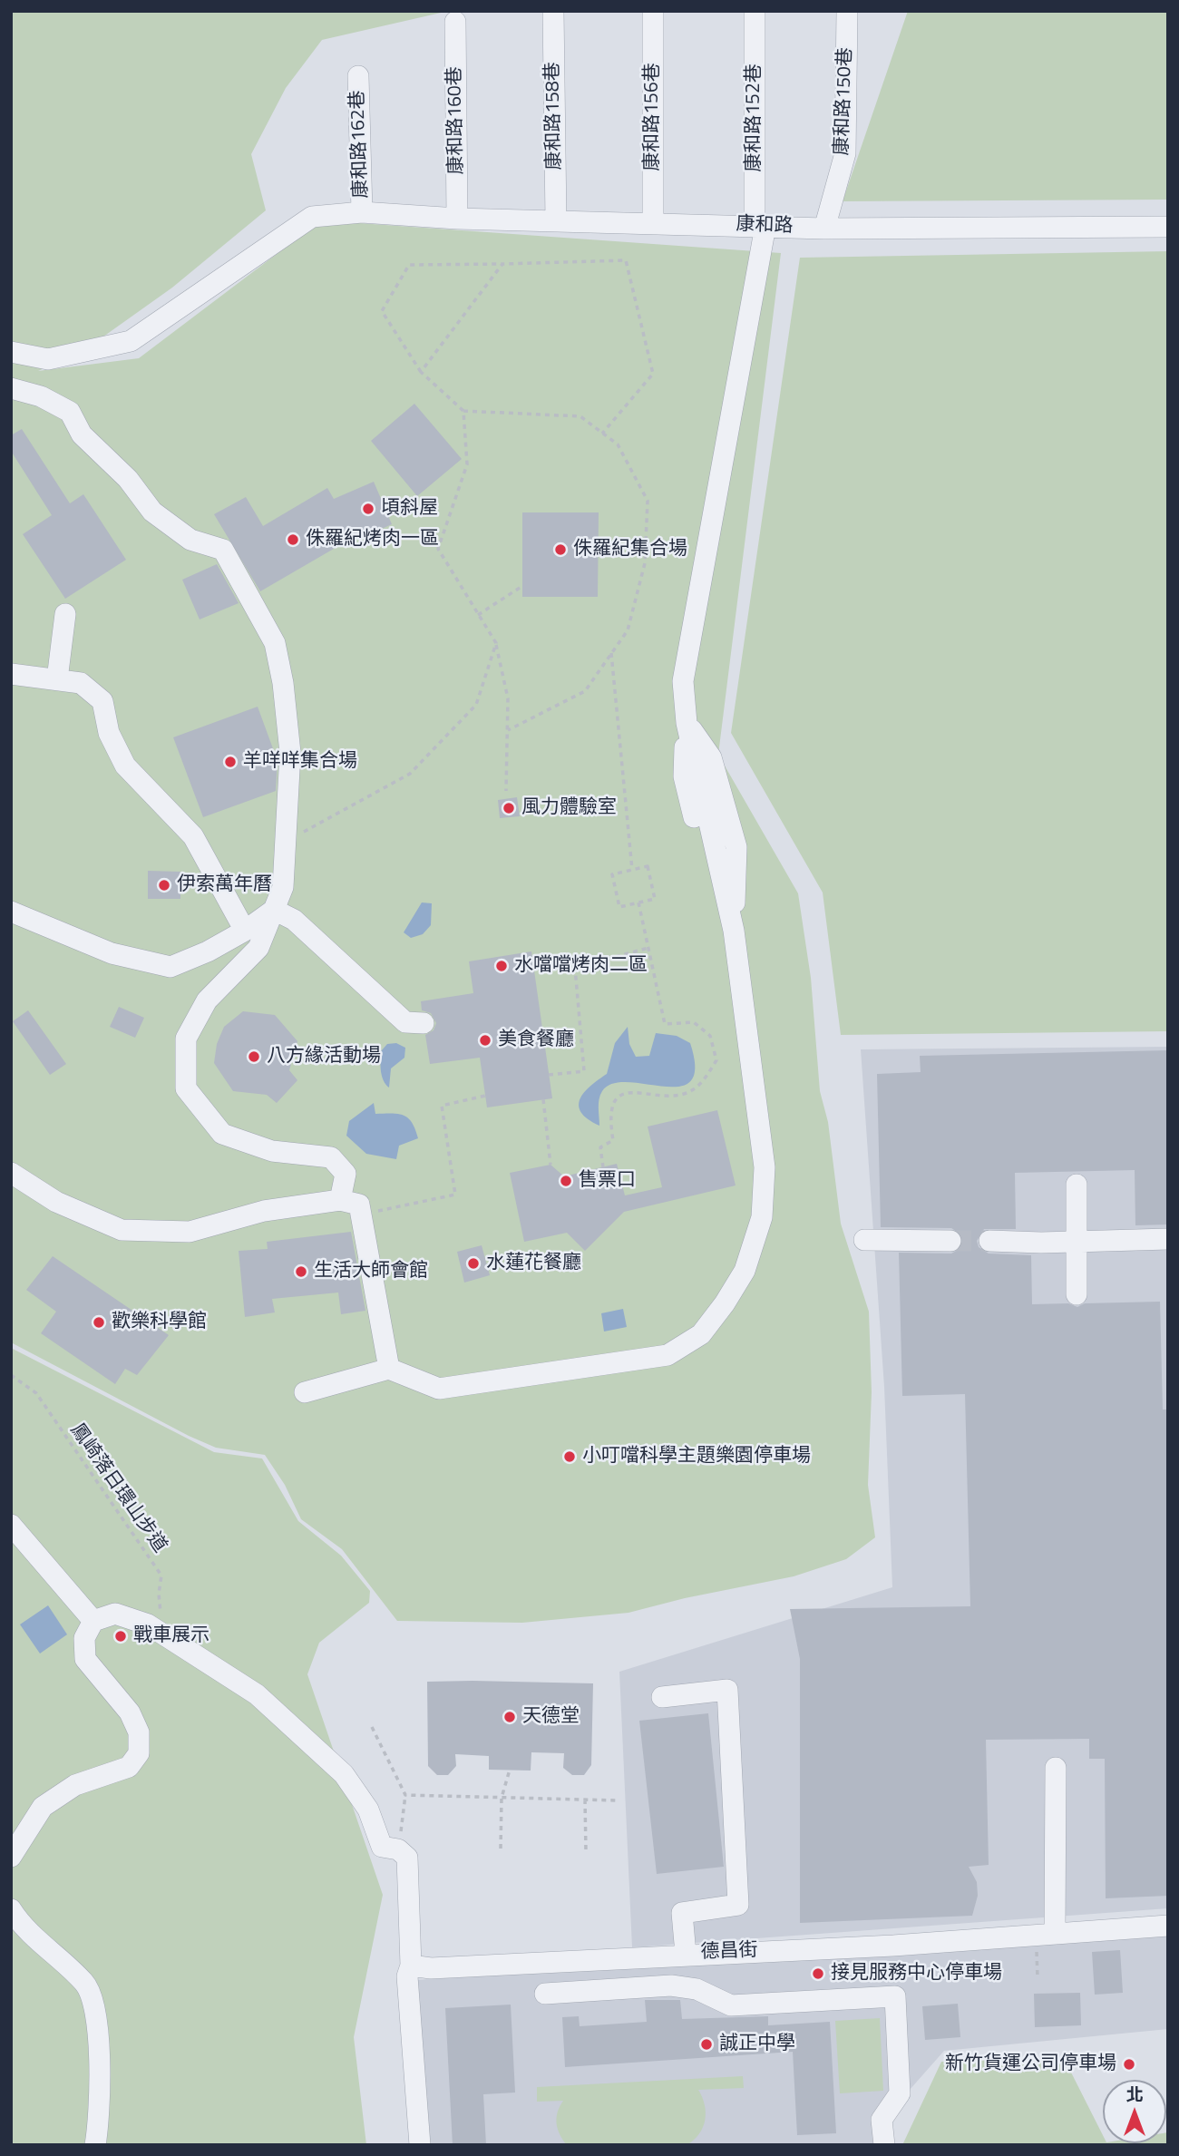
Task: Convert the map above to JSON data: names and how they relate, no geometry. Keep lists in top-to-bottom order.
{
  "streets": {
    "street": [
      "康和路150巷",
      "康和路158巷",
      "康和路156巷",
      "康和路152巷",
      "康和路160巷",
      "康和路162巷",
      "康和路",
      "德昌街"
    ],
    "path": ["鳳崎落日環山步道"]
  },
  "crossings": [
    ["康和路150巷", "康和路"],
    ["康和路158巷", "康和路"],
    ["康和路156巷", "康和路"],
    ["康和路152巷", "康和路"],
    ["康和路160巷", "康和路"],
    ["康和路162巷", "康和路"]
  ],
  "places": [
    "頃斜屋",
    "侏羅紀烤肉一區",
    "侏羅紀集合場",
    "羊咩咩集合場",
    "風力體驗室",
    "伊索萬年曆",
    "水噹噹烤肉二區",
    "美食餐廳",
    "八方緣活動場",
    "售票口",
    "水蓮花餐廳",
    "生活大師會館",
    "歡樂科學館",
    "小叮噹科學主題樂園停車場",
    "戰車展示",
    "天德堂",
    "接見服務中心停車場",
    "誠正中學",
    "新竹貨運公司停車場"
  ],
  "north": "top"
}
